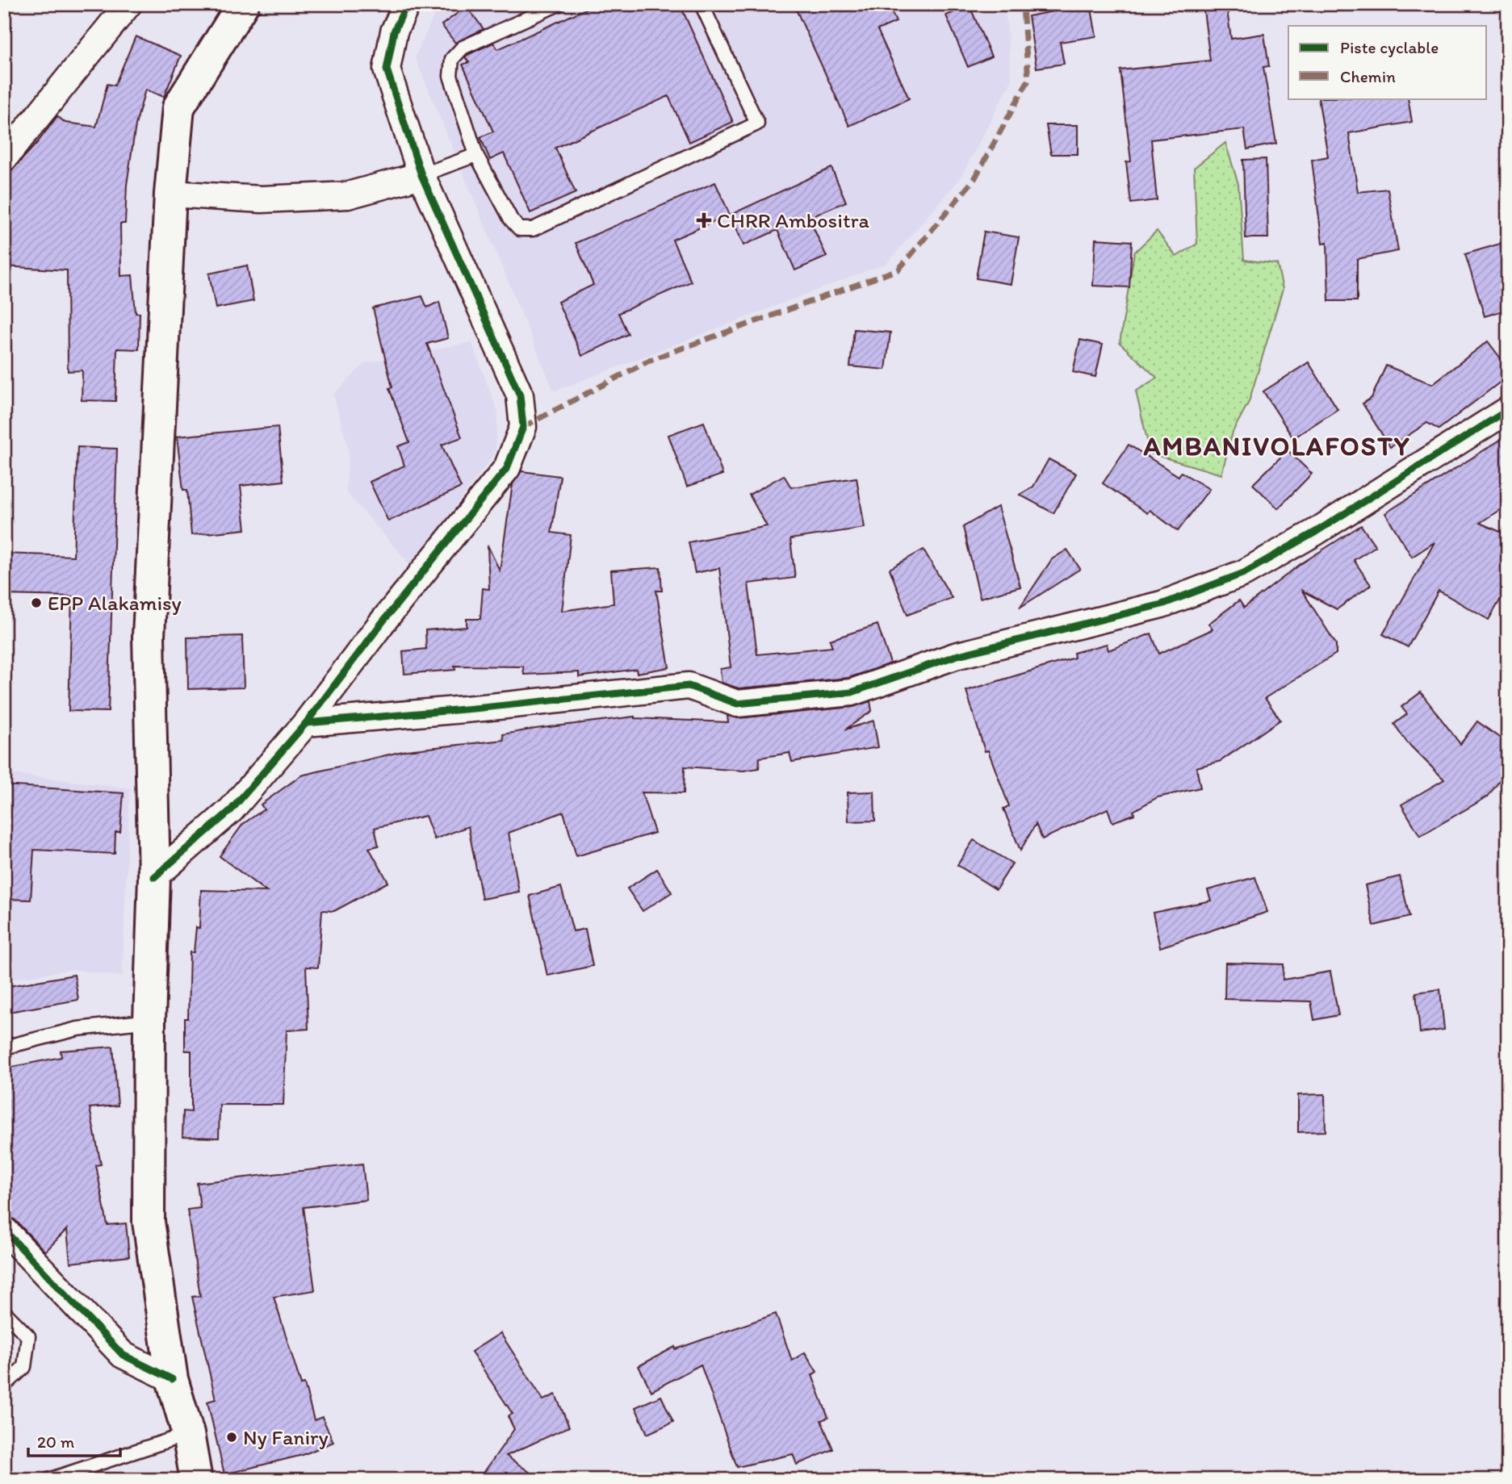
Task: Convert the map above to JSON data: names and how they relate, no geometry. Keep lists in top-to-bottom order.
{
  "districts": ["AMBANIVOLAFOSTY"],
  "places": {
    "health": ["CHRR Ambositra"],
    "other": ["EPP Alakamisy", "Ny Faniry"]
  },
  "legend": ["Piste cyclable", "Chemin"],
  "scale_bar": "20 m"
}
